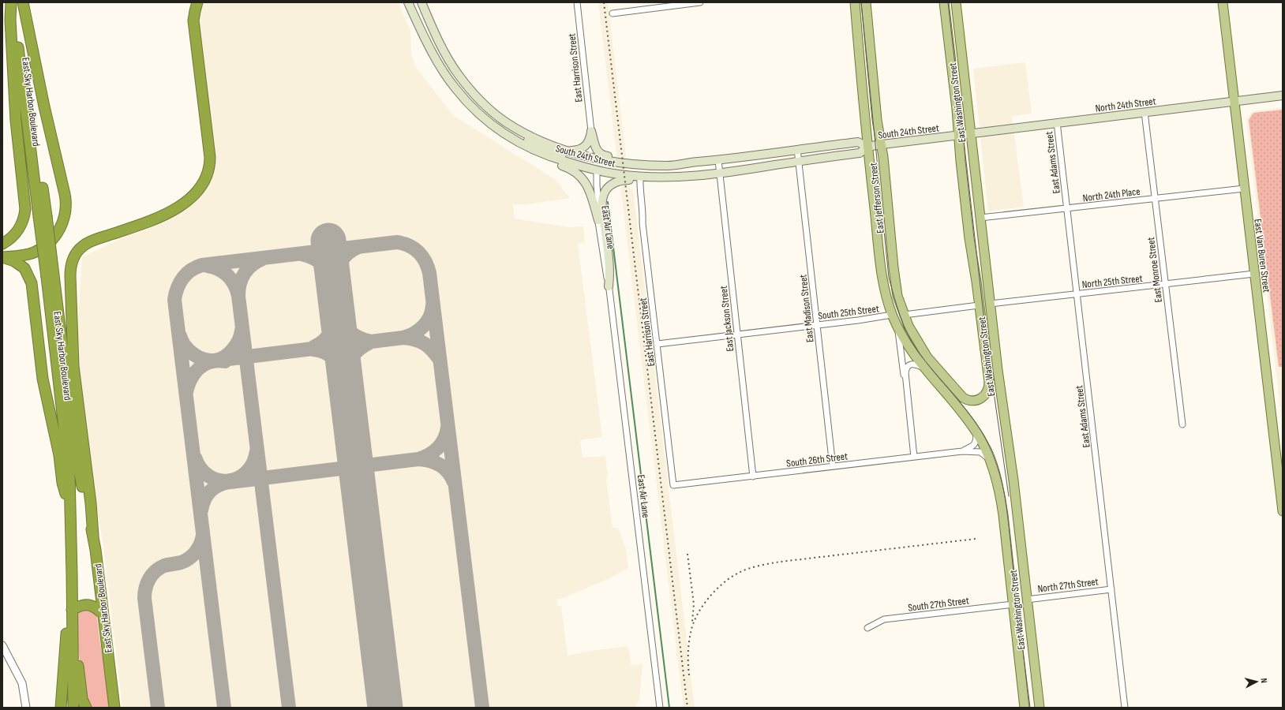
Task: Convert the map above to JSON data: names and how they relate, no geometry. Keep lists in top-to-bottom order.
{
  "streets": {
    "highway": ["East Sky Harbor Boulevard"],
    "main road": [
      "East Washington Street",
      "North 24th Street",
      "South 24th Street",
      "East Jefferson Street",
      "East Van Buren Street"
    ],
    "street": [
      "East Harrison Street",
      "East Adams Street",
      "North 24th Place",
      "East Air Lane",
      "East Monroe Street",
      "North 25th Street",
      "East Madison Street",
      "South 25th Street",
      "East Jackson Street",
      "South 26th Street",
      "North 27th Street",
      "South 27th Street"
    ]
  },
  "crossings": [
    ["East Harrison Street", "South 24th Street"],
    ["East Harrison Street", "South 25th Street"],
    ["East Harrison Street", "South 26th Street"],
    ["East Washington Street", "North 24th Street"],
    ["East Washington Street", "South 24th Street"],
    ["East Washington Street", "North 24th Place"],
    ["East Washington Street", "East Jefferson Street"],
    ["East Washington Street", "North 25th Street"],
    ["East Washington Street", "North 27th Street"],
    ["East Washington Street", "South 27th Street"],
    ["North 24th Street", "South 24th Street"],
    ["North 24th Street", "East Adams Street"],
    ["North 24th Street", "East Van Buren Street"],
    ["North 24th Street", "East Monroe Street"],
    ["South 24th Street", "East Jefferson Street"],
    ["South 24th Street", "East Air Lane"],
    ["South 24th Street", "East Madison Street"],
    ["South 24th Street", "East Jackson Street"],
    ["East Adams Street", "North 24th Place"],
    ["East Adams Street", "North 25th Street"],
    ["East Adams Street", "North 27th Street"],
    ["North 24th Place", "East Van Buren Street"],
    ["North 24th Place", "East Monroe Street"],
    ["East Jefferson Street", "South 25th Street"],
    ["East Jefferson Street", "South 26th Street"],
    ["East Van Buren Street", "North 25th Street"],
    ["East Monroe Street", "North 25th Street"],
    ["East Madison Street", "South 25th Street"],
    ["East Madison Street", "South 26th Street"],
    ["South 25th Street", "East Jackson Street"],
    ["East Jackson Street", "South 26th Street"]
  ],
  "north": "right"
}
